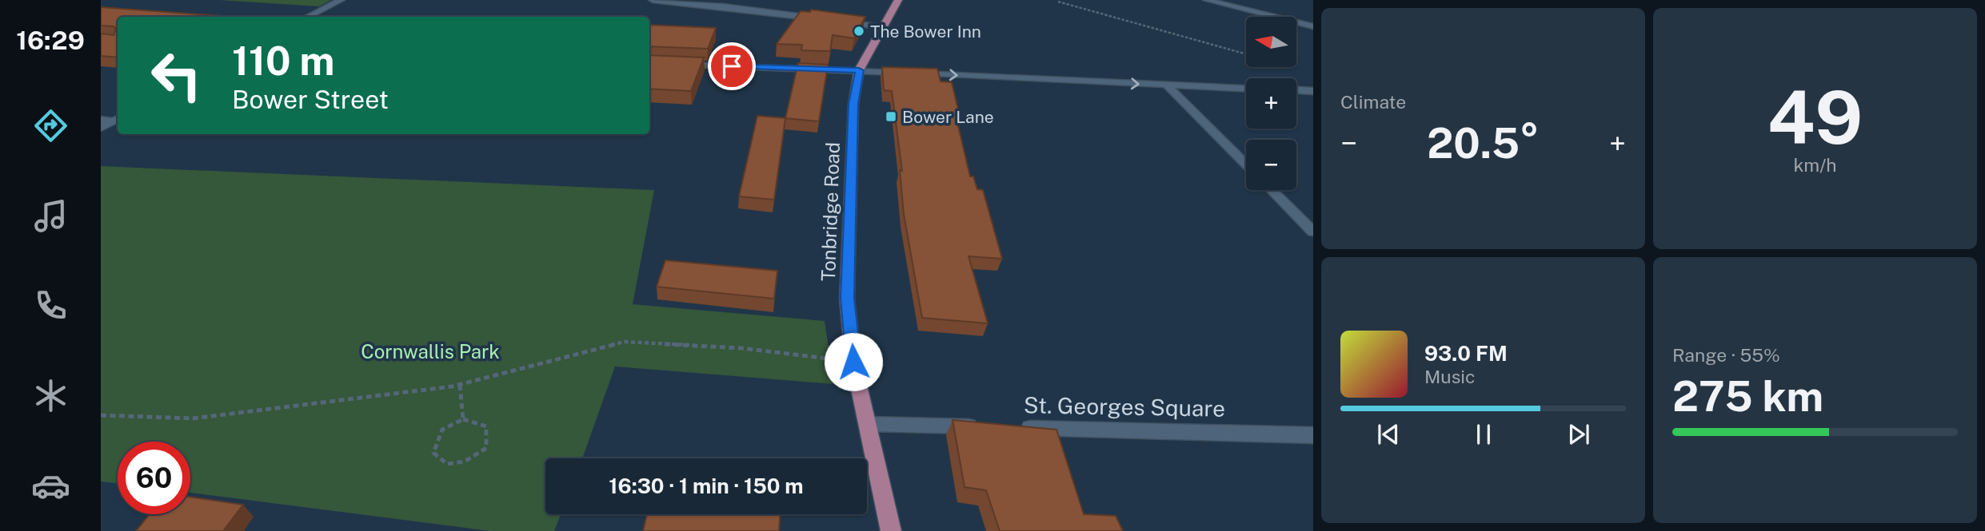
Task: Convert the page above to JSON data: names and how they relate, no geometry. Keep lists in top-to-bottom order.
{
  "streets": {
    "main road": ["Tonbridge Road"],
    "street": ["St. Georges Square"]
  },
  "parks": ["Cornwallis Park"],
  "places": {
    "other": ["The Bower Inn"],
    "transit": ["Bower Lane"]
  },
  "north": "left",
  "page": {
    "tabs": "16:29",
    "tile": [
      "Climate",
      ["49", "km/h"],
      ["Range · 55%", "275 km"]
    ],
    "map_buttons": ["+", "−"],
    "turn": ["110 m", "Bower Street"],
    "heat": ["−", "20.5°", "+"],
    "song": ["93.0 FM", "Music"],
    "limit": "60",
    "trip": "16:30 · 1 min · 150 m"
  }
}
